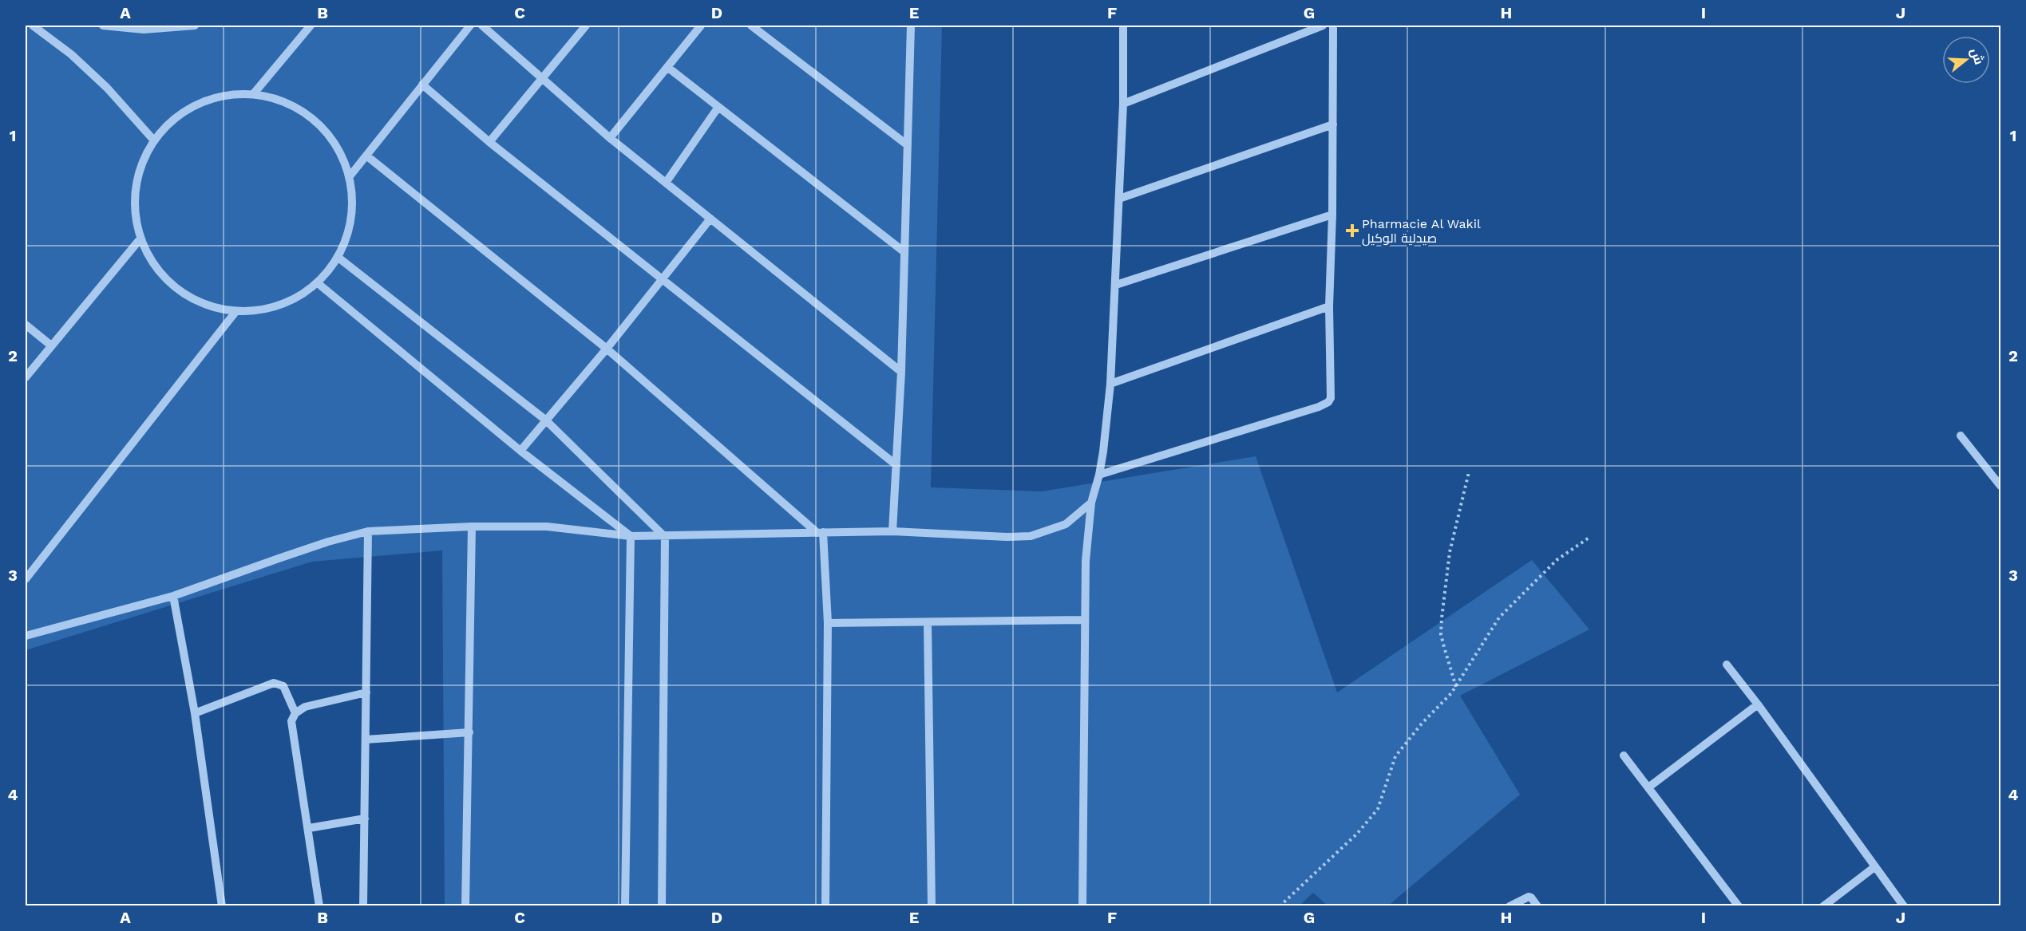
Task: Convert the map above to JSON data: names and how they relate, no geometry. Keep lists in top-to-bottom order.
{
  "places": {
    "health": ["Pharmacie Al Wakil صيدلية الوكيل"]
  },
  "north": "right",
  "grid": {
    "columns": [
      "A",
      "B",
      "C",
      "D",
      "E",
      "F",
      "G",
      "H",
      "I",
      "J"
    ],
    "rows": [
      "1",
      "2",
      "3",
      "4"
    ]
  }
}
